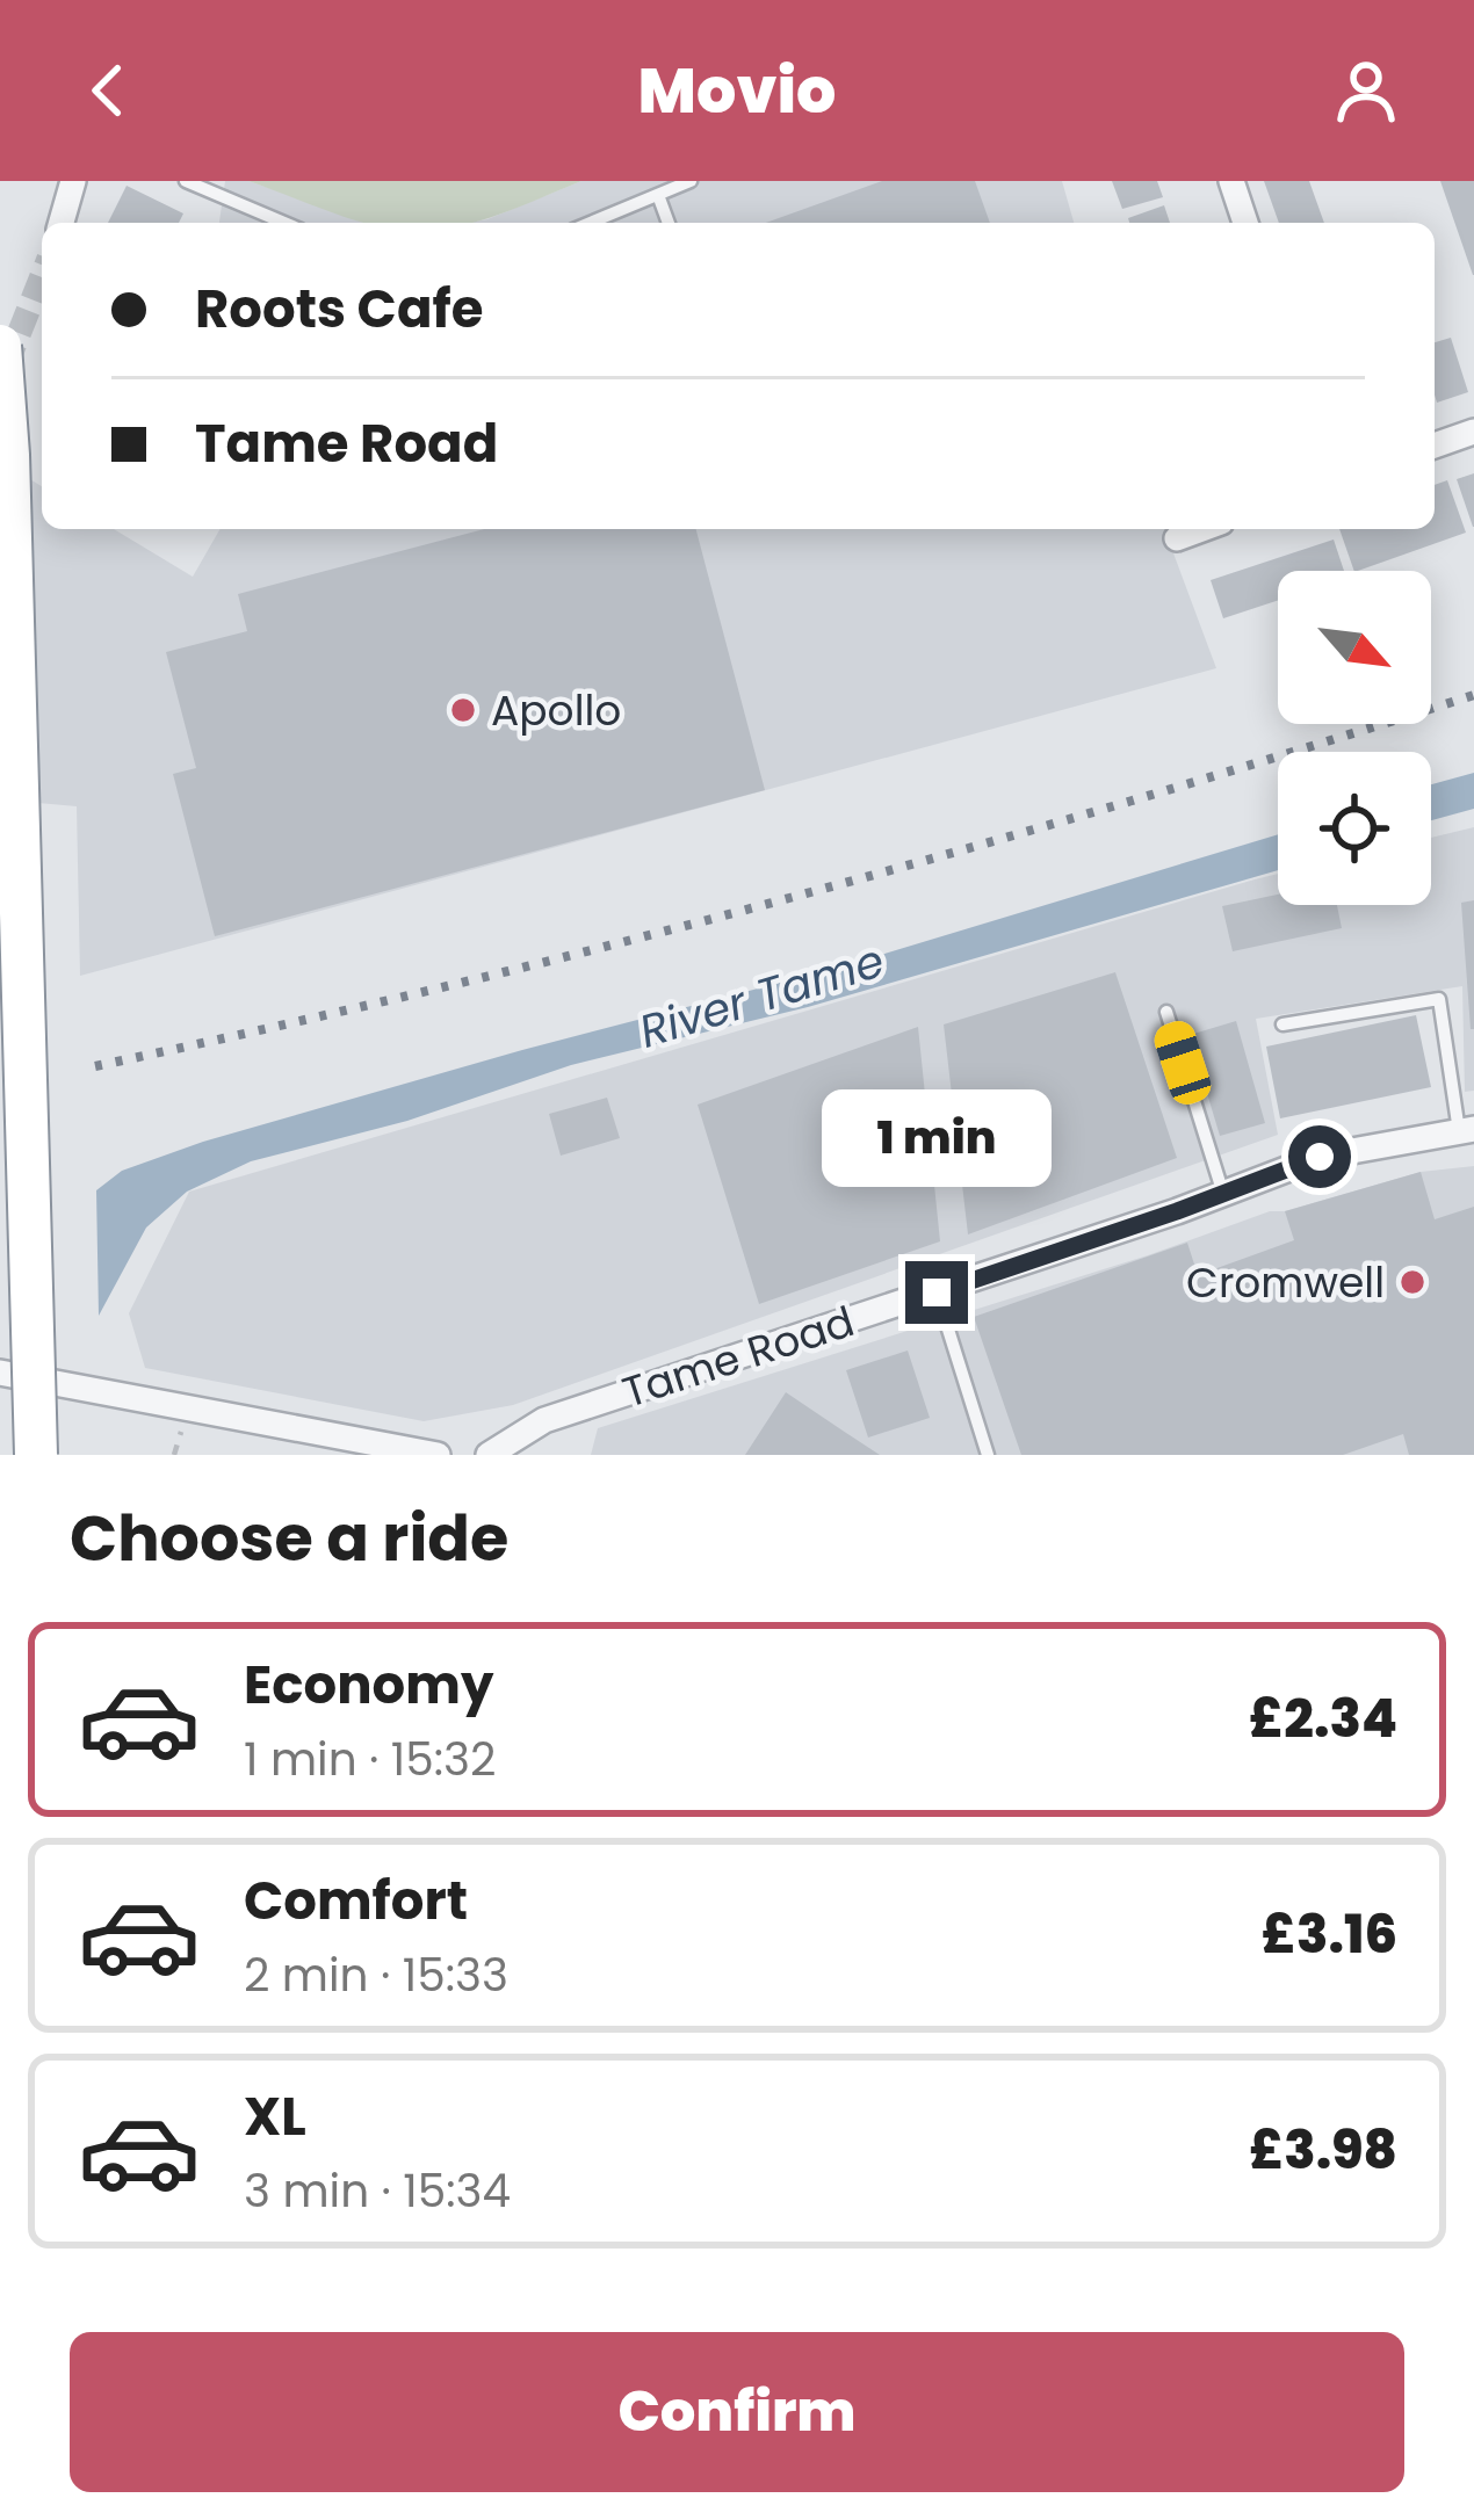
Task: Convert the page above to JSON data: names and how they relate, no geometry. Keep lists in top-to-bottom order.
{
  "streets": {
    "street": ["Tame Road"]
  },
  "water": ["River Tame"],
  "places": ["Apollo", "Cromwell"],
  "north": "bottom right",
  "page": {
    "header": "Movio",
    "banner": ["Roots Cafe", "Tame Road"],
    "bubble": "1 min",
    "heading": "Choose a ride",
    "list": [
      {
        "name": "Economy",
        "note": "1 min · 15:32",
        "value": "£2.34"
      },
      {
        "name": "Comfort",
        "note": "2 min · 15:33",
        "value": "£3.16"
      },
      {
        "name": "XL",
        "note": "3 min · 15:34",
        "value": "£3.98"
      }
    ],
    "buttons": "Confirm"
  }
}
